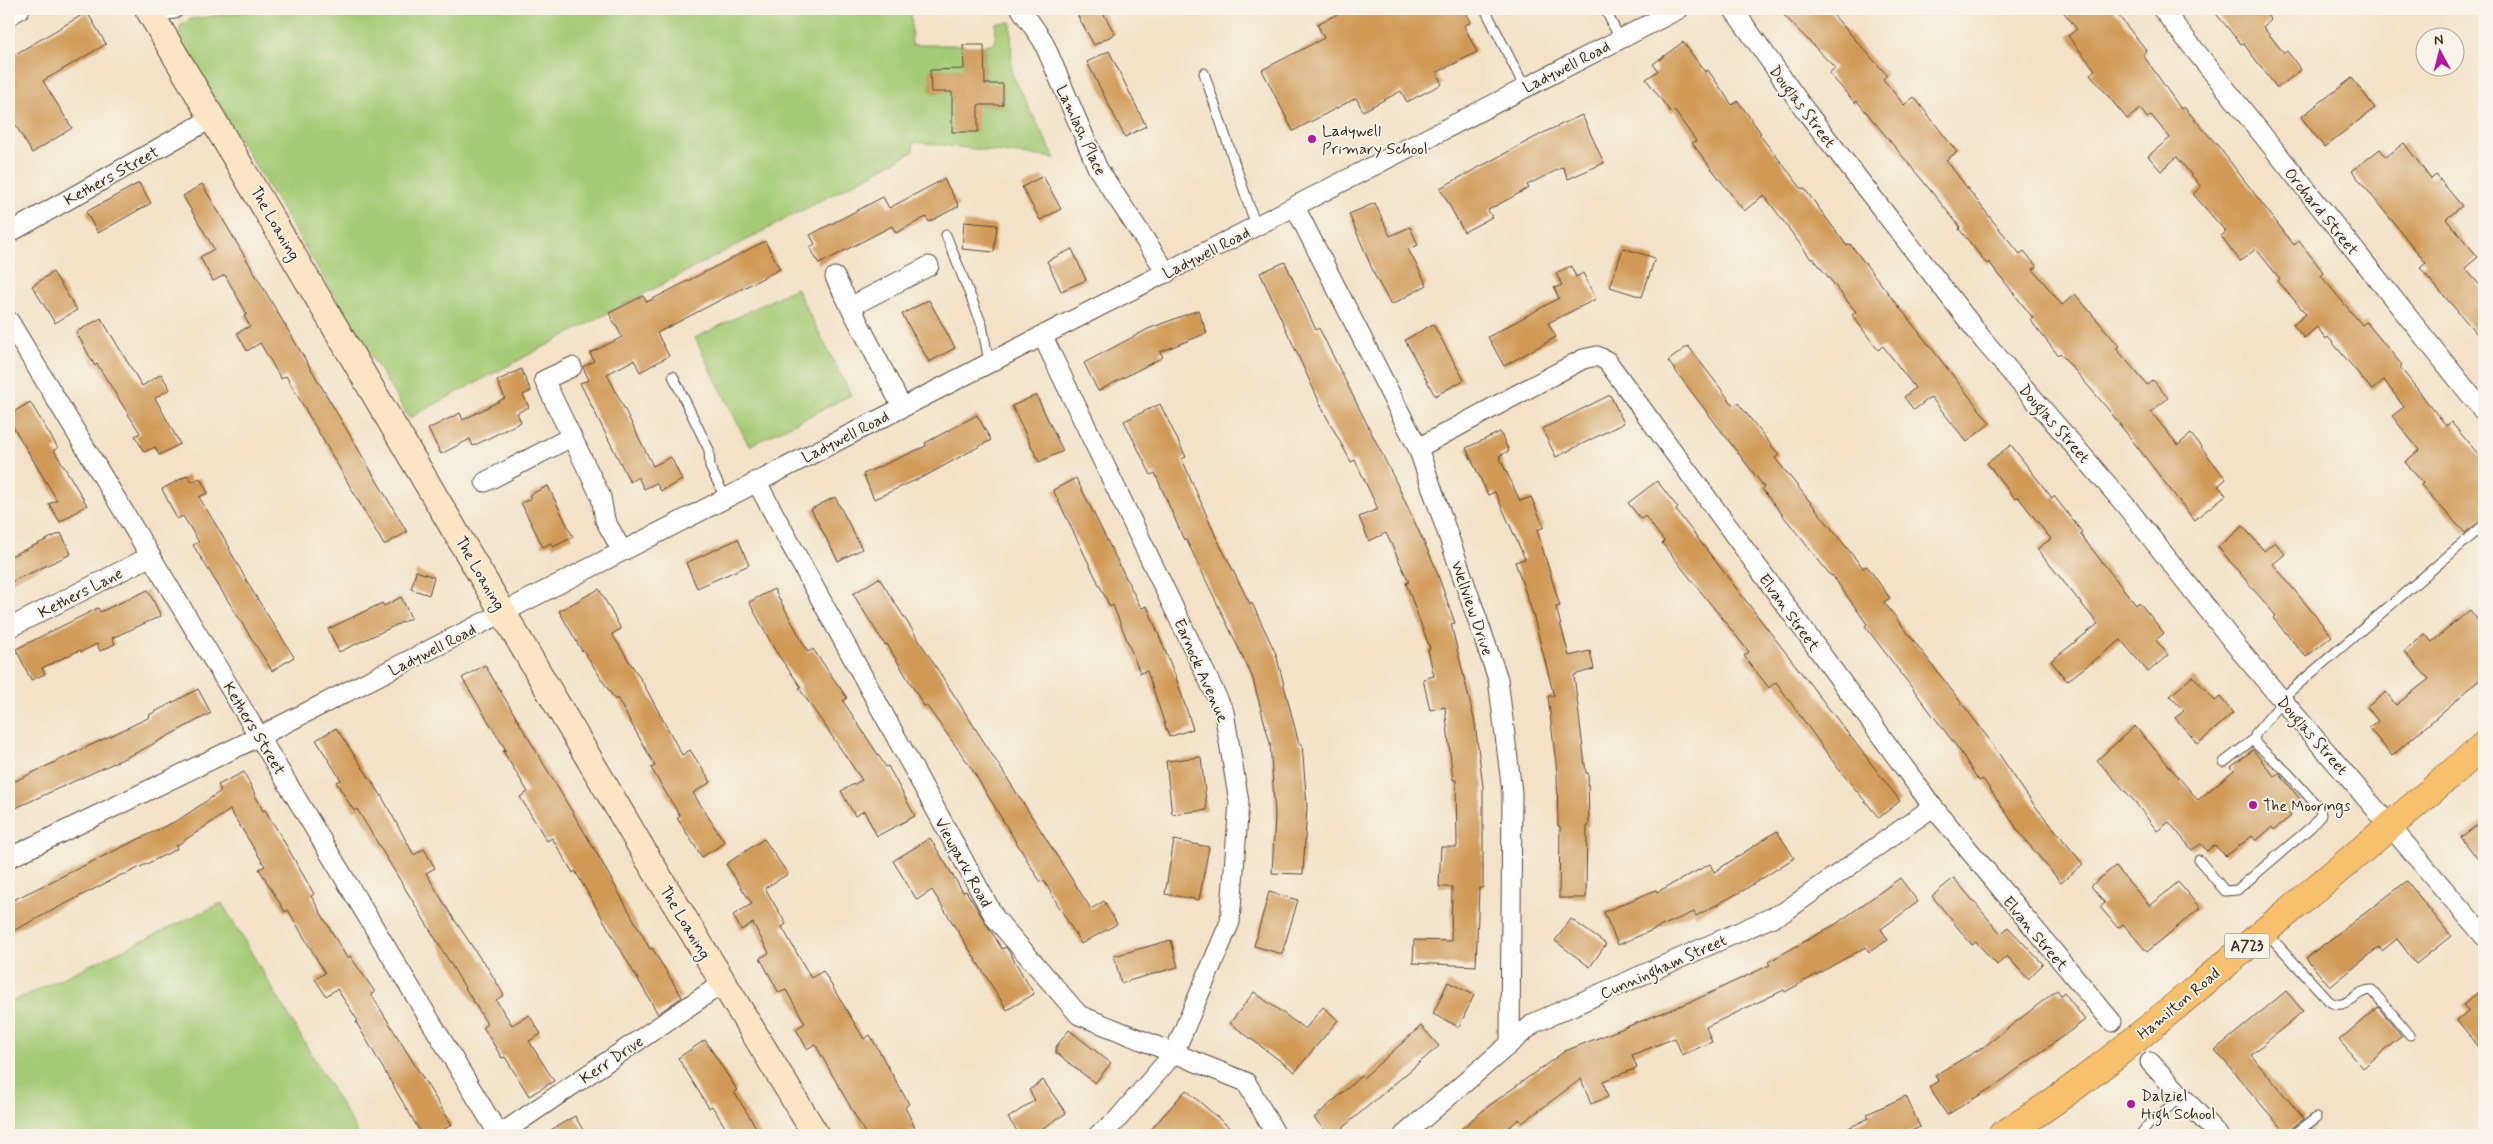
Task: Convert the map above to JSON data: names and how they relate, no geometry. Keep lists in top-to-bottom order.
{
  "streets": {
    "main road": ["A723", "Hamilton Road"],
    "street": [
      "Ladywell Road",
      "Douglas Street",
      "Lamlash Place",
      "Kethers Street",
      "Orchard Street",
      "The Loaning",
      "Kethers Lane",
      "Wellview Drive",
      "Elvan Street",
      "Earnock Avenue",
      "Viewpark Road",
      "Cunningham Street",
      "Kerr Drive"
    ]
  },
  "crossings": [
    ["Ladywell Road", "Lamlash Place"],
    ["Ladywell Road", "Kethers Street"],
    ["Ladywell Road", "The Loaning"],
    ["Ladywell Road", "Wellview Drive"],
    ["Ladywell Road", "Earnock Avenue"],
    ["Ladywell Road", "Viewpark Road"],
    ["Douglas Street", "Hamilton Road"],
    ["Kethers Street", "The Loaning"],
    ["Kethers Street", "Kethers Lane"],
    ["Kethers Street", "Kerr Drive"],
    ["The Loaning", "Kerr Drive"],
    ["Wellview Drive", "Elvan Street"],
    ["Wellview Drive", "Cunningham Street"],
    ["Elvan Street", "Cunningham Street"],
    ["Earnock Avenue", "Viewpark Road"]
  ],
  "places": ["Ladywell Primary School", "The Moorings", "Dalziel High School"],
  "north": "top"
}
